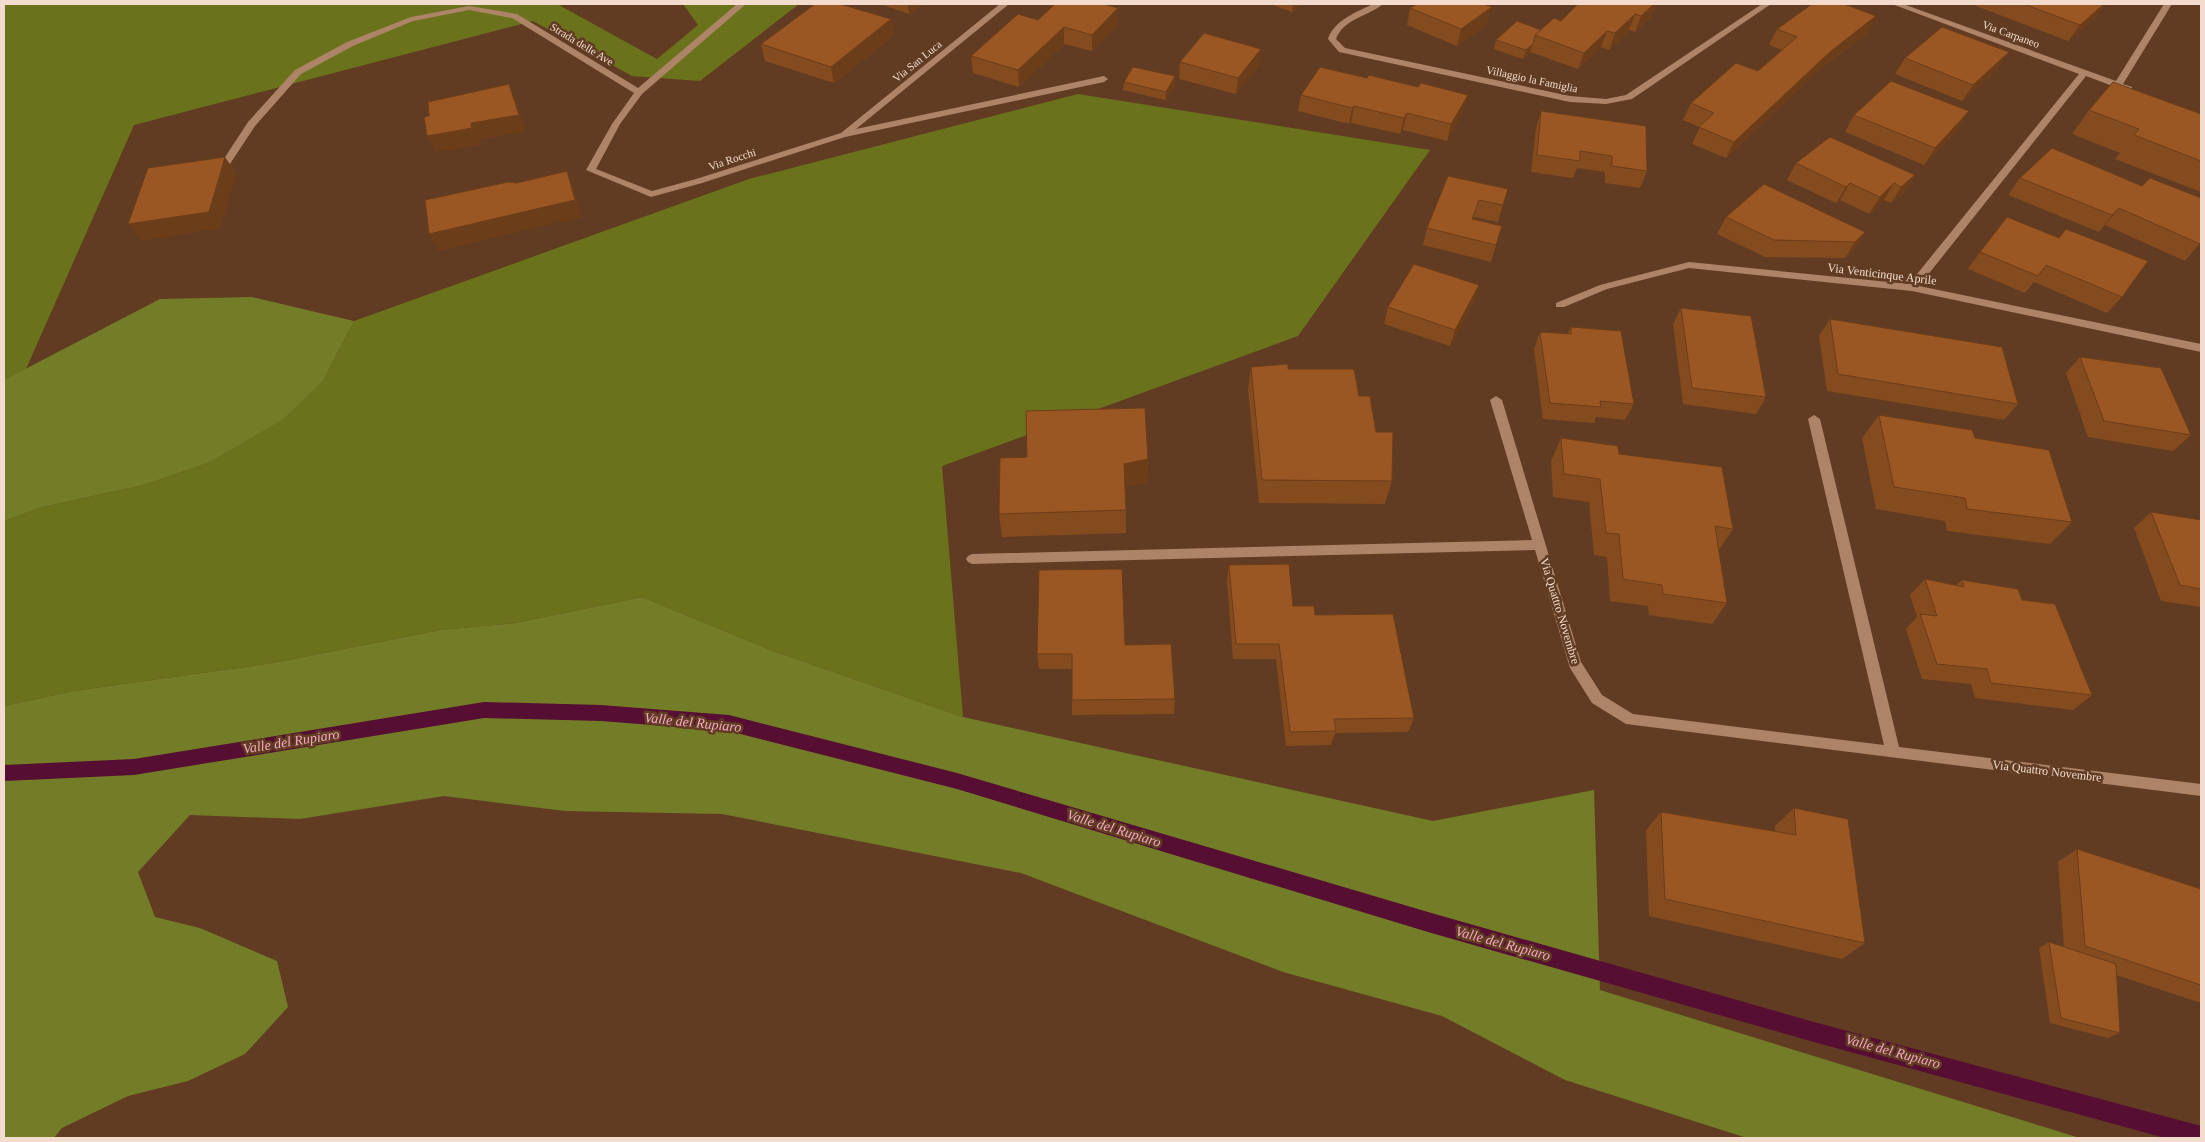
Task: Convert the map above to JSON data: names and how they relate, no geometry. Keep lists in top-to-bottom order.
{
  "streets": {
    "street": [
      "Via Carpaneo",
      "Strada delle Ave",
      "Via San Luca",
      "Villaggio la Famiglia",
      "Via Rocchi",
      "Via Venticinque Aprile",
      "Via Quattro Novembre"
    ]
  },
  "crossings": [
    ["Strada delle Ave", "Via Rocchi"],
    ["Via San Luca", "Via Rocchi"]
  ],
  "water": ["Valle del Rupiaro"]
}
